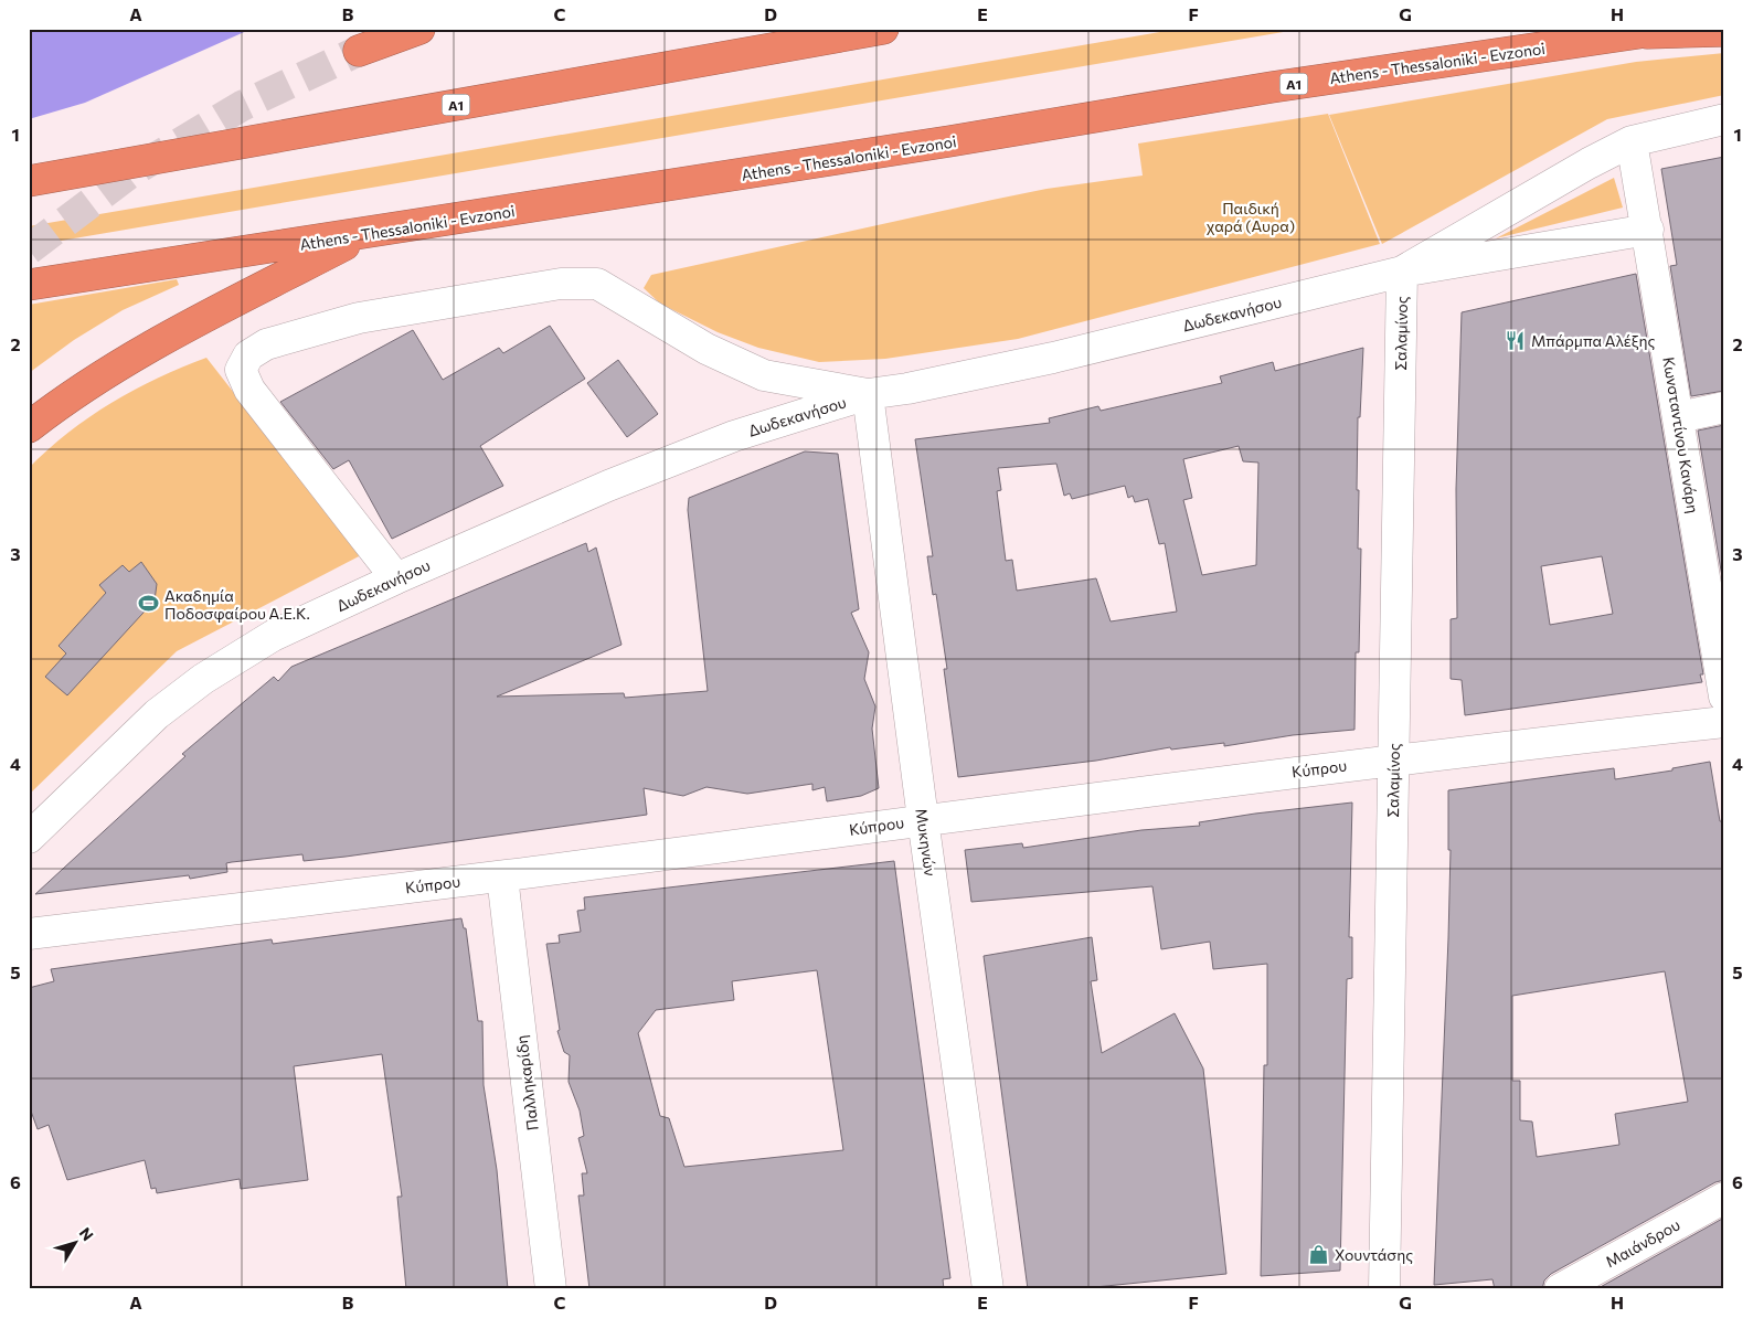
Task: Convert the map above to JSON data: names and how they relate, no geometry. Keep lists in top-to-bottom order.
{
  "streets": {
    "highway": ["Athens - Thessaloniki - Evzonoi", "Α1"],
    "street": [
      "Δωδεκανήσου",
      "Σαλαμίνος",
      "Κωνσταντίνου Κανάρη",
      "Κύπρου",
      "Μυκηνών",
      "Παλληκαρίδη",
      "Μαιάνδρου"
    ]
  },
  "crossings": [
    ["Δωδεκανήσου", "Σαλαμίνος"],
    ["Δωδεκανήσου", "Κωνσταντίνου Κανάρη"],
    ["Δωδεκανήσου", "Μυκηνών"],
    ["Σαλαμίνος", "Κύπρου"],
    ["Κύπρου", "Μυκηνών"],
    ["Κύπρου", "Παλληκαρίδη"]
  ],
  "parks": ["Παιδική χαρά (Αυρα)"],
  "places": {
    "restaurant": ["Μπάρμπα Αλέξης"],
    "sports": ["Ακαδημία Ποδοσφαίρου Α.Ε.Κ."],
    "shop": ["Χουντάσης"]
  },
  "north": "top right",
  "grid": {
    "columns": [
      "A",
      "B",
      "C",
      "D",
      "E",
      "F",
      "G",
      "H"
    ],
    "rows": [
      "1",
      "2",
      "3",
      "4",
      "5",
      "6"
    ]
  }
}
